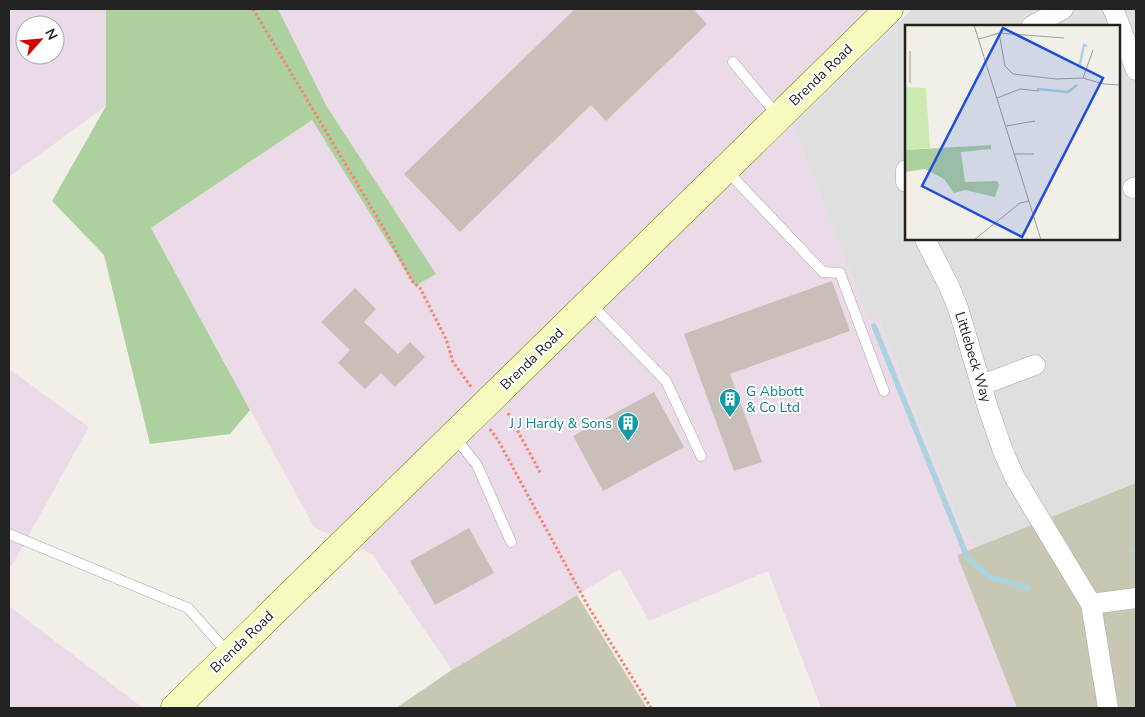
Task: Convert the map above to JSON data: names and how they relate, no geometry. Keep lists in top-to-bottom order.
{
  "streets": {
    "main road": ["Brenda Road"],
    "street": ["Littlebeck Way"]
  },
  "places": {
    "building": ["G Abbott & Co Ltd", "J J Hardy & Sons"]
  },
  "north": "top right"
}
